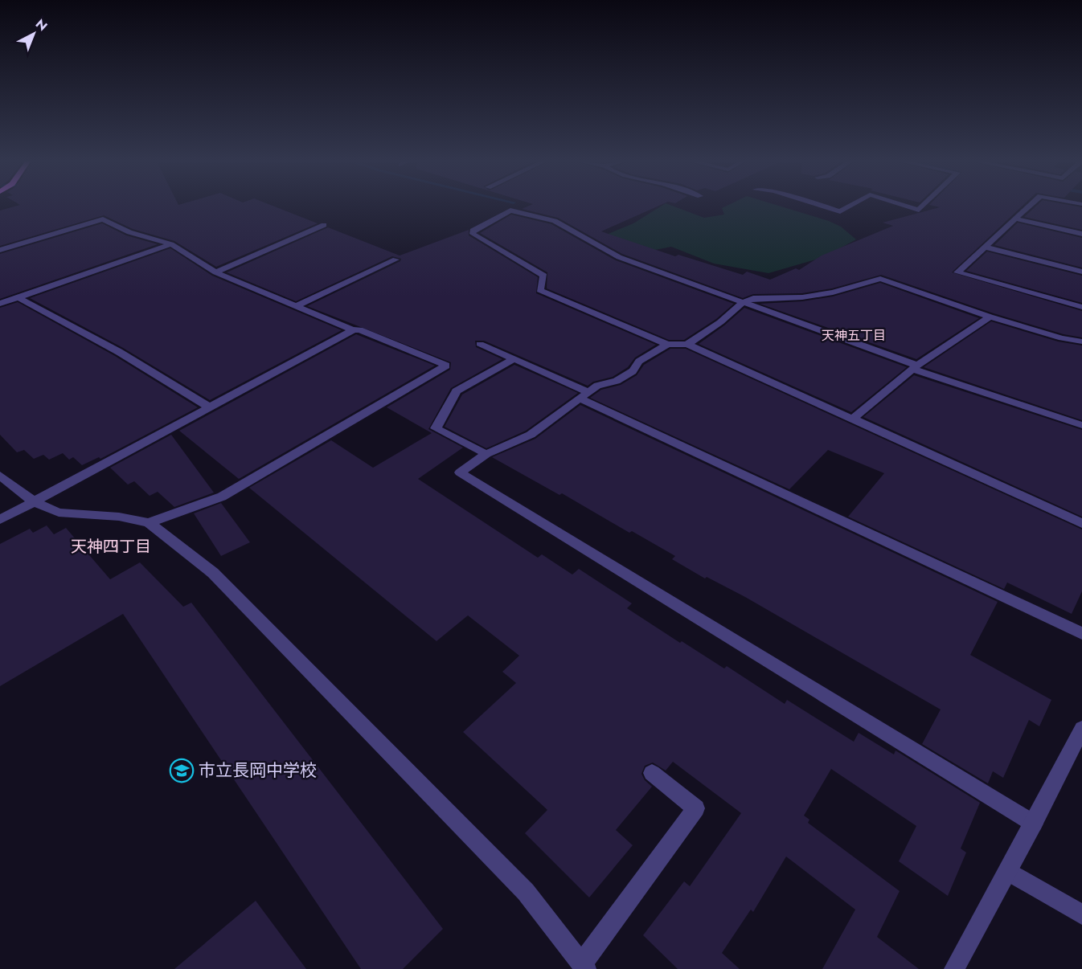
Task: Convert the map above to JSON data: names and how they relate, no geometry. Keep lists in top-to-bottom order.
{
  "districts": ["天神五丁目", "天神四丁目"],
  "places": {
    "school or university": ["市立長岡中学校"]
  },
  "north": "top right"
}
